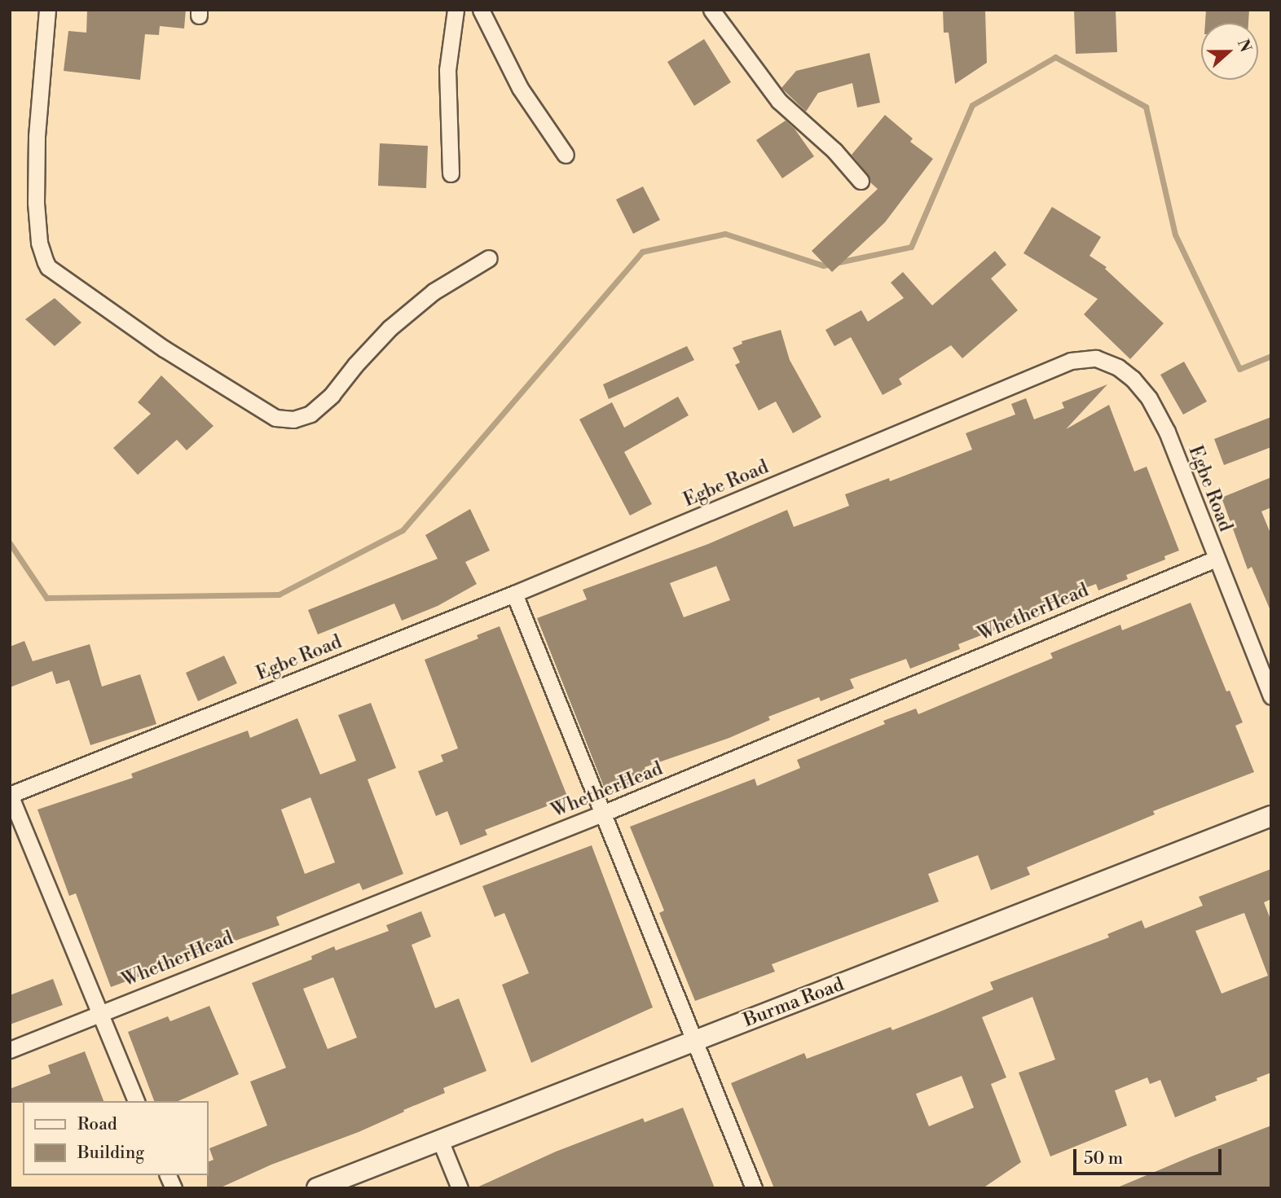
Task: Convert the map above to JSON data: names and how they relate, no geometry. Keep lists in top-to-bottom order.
{
  "streets": {
    "street": ["Egbe Road", "WhetherHead", "Burma Road"]
  },
  "crossings": [
    ["Egbe Road", "WhetherHead"]
  ],
  "legend": ["Road", "Building"],
  "scale_bar": "50 m",
  "north": "right"
}
